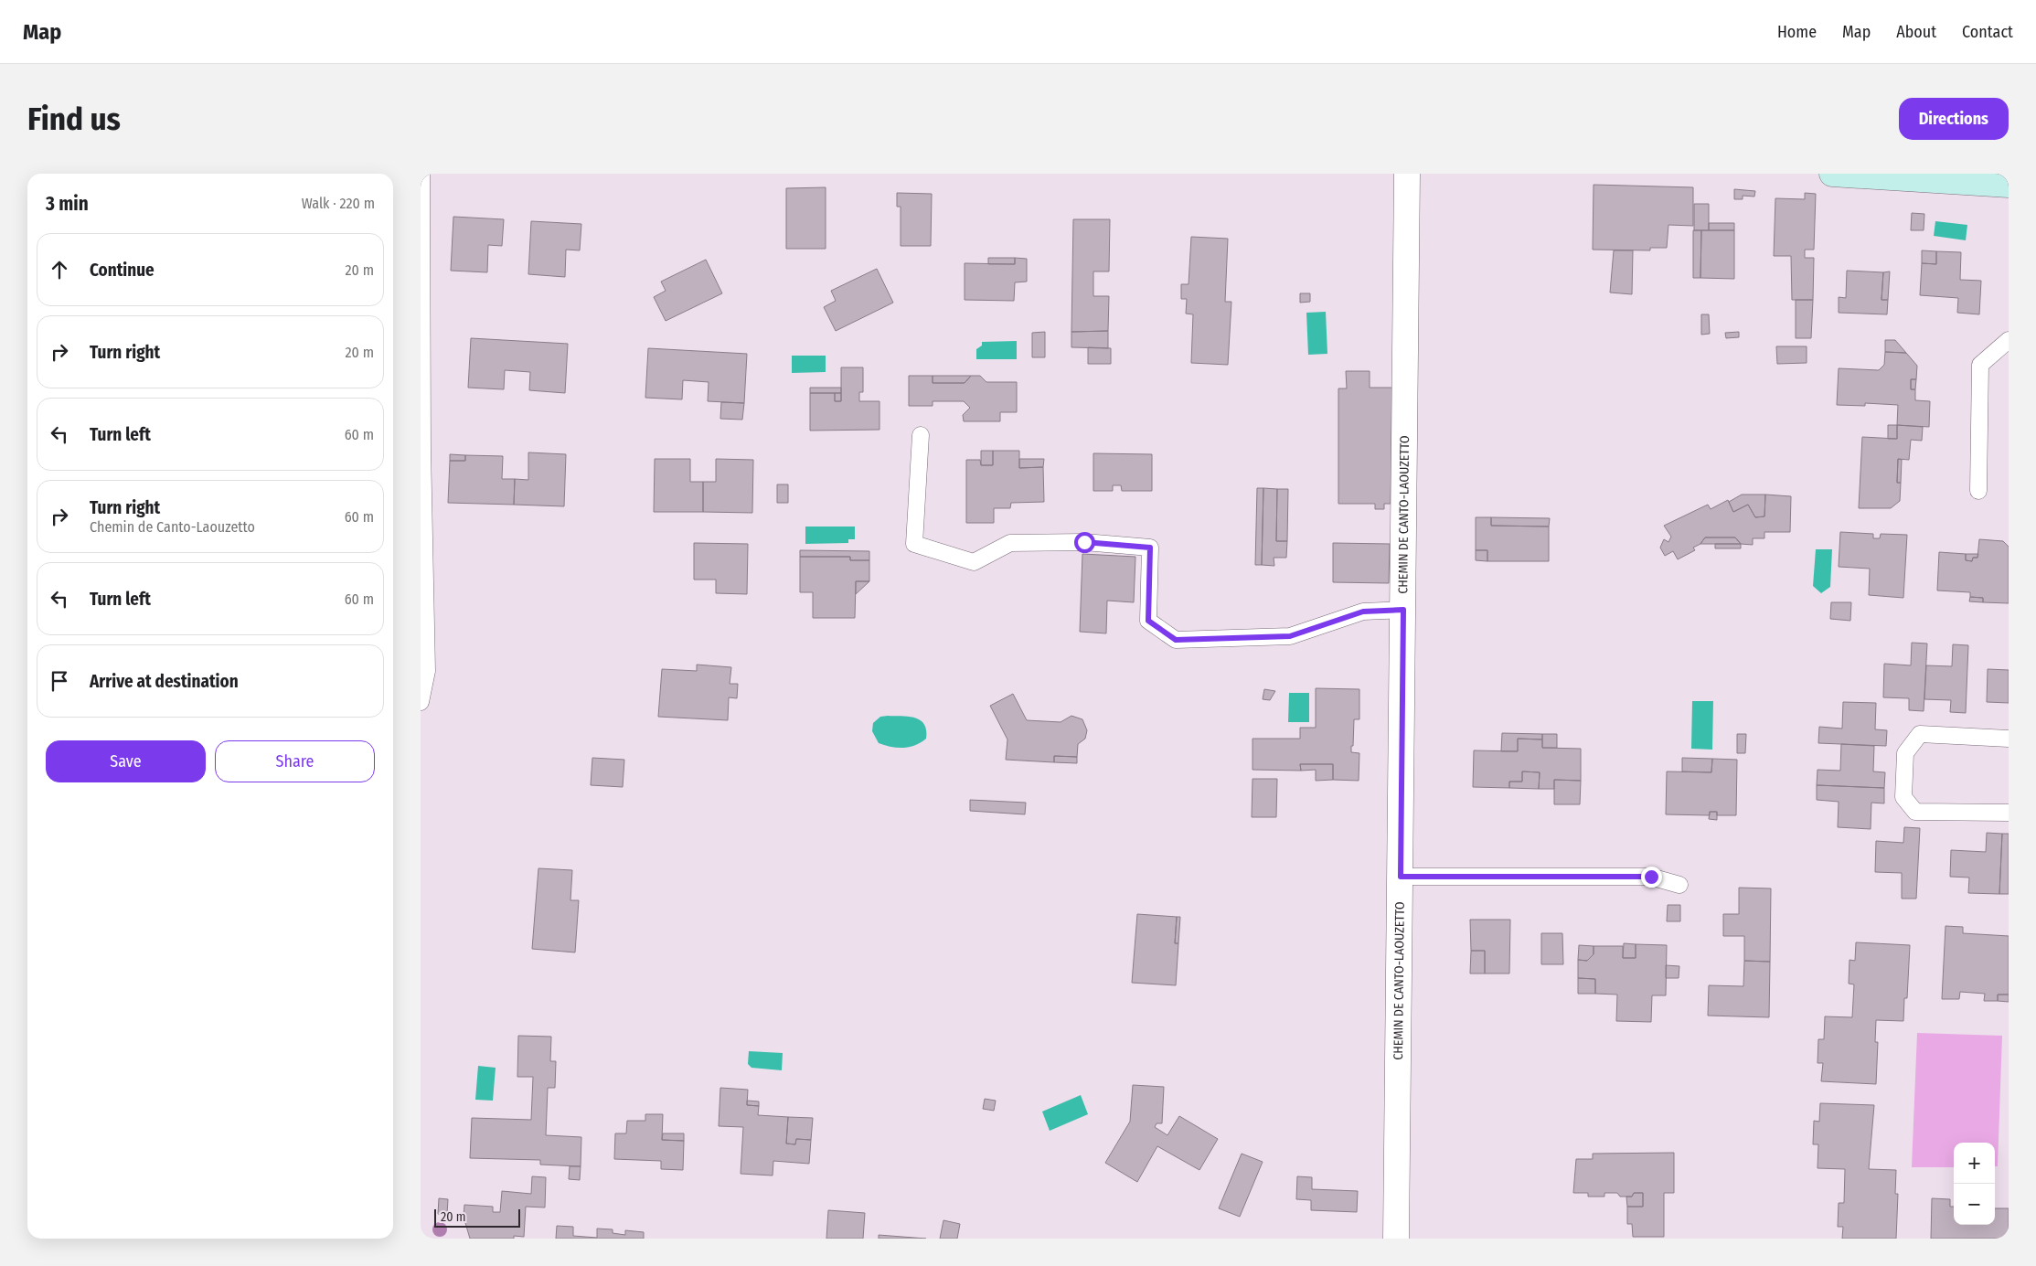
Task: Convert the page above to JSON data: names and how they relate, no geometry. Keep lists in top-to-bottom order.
{
  "streets": {
    "street": ["CHEMIN DE CANTO-LAOUZETTO"]
  },
  "scale_bar": "20 m",
  "page": {
    "header": "Map",
    "nav": [
      "Home",
      "Map",
      "About",
      "Contact"
    ],
    "buttons": [
      "Directions",
      ["Save", "Share"]
    ],
    "title": "Find us",
    "heading": ["3 min", "Walk · 220 m"],
    "list": [
      ["Continue", "20 m"],
      ["Turn right", "20 m"],
      ["Turn left", "60 m"],
      ["Turn right", "Chemin de Canto-Laouzetto", "60 m"],
      ["Turn left", "60 m"],
      "Arrive at destination"
    ],
    "map_buttons": ["+", "−"],
    "scale": "20 m"
  }
}
